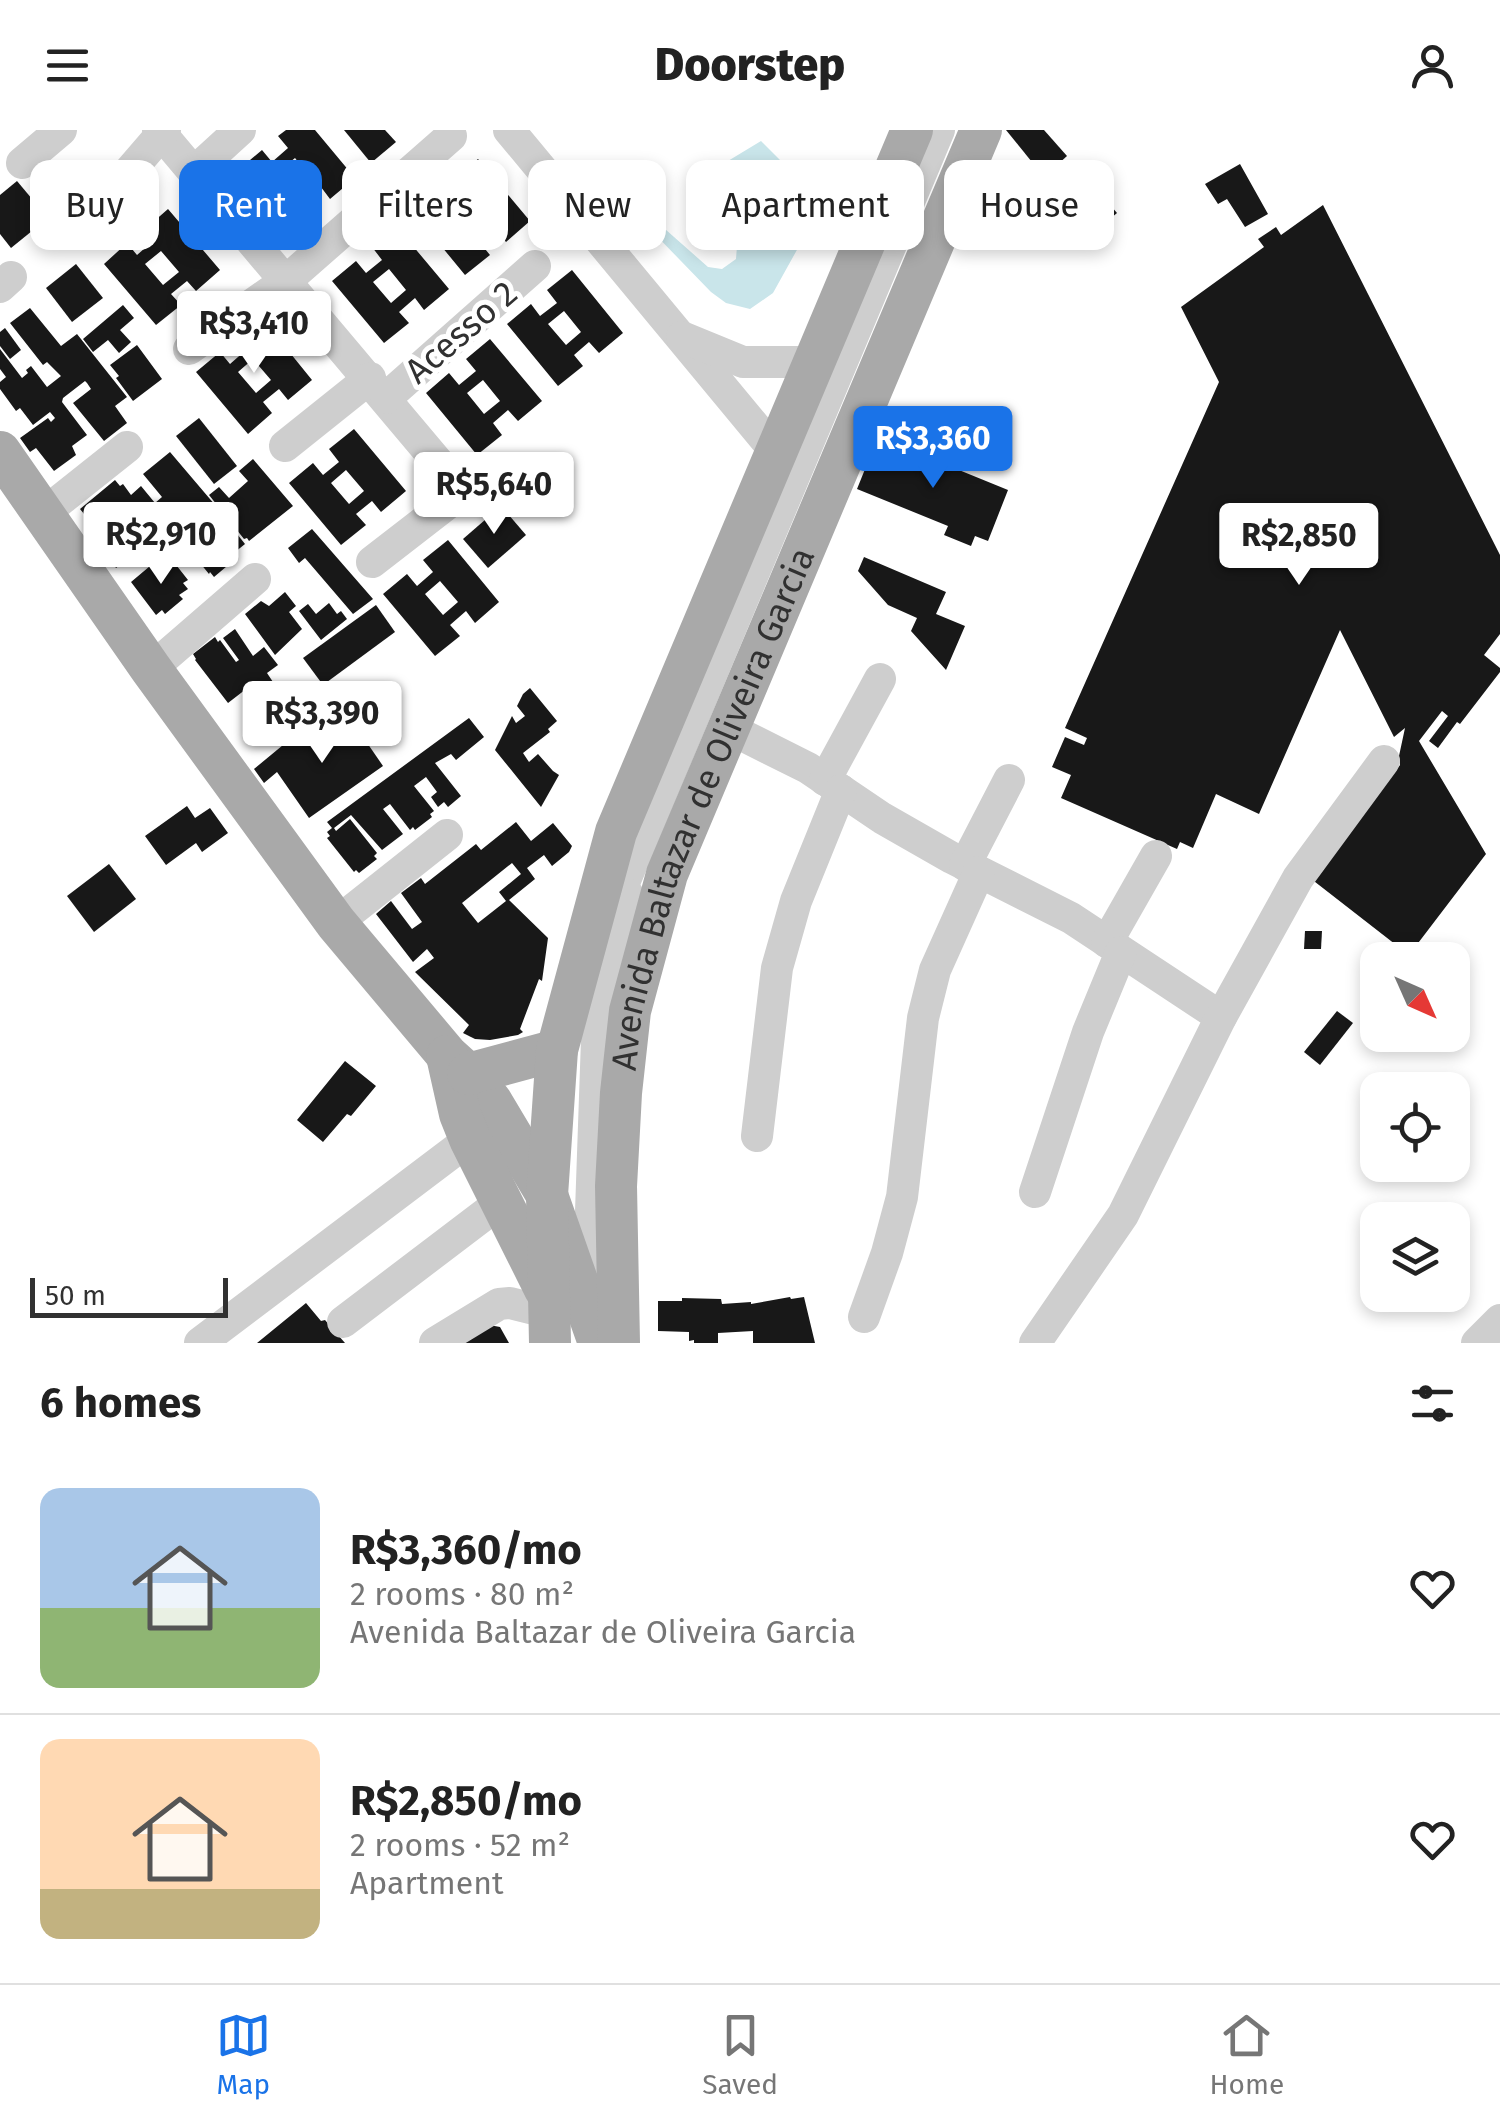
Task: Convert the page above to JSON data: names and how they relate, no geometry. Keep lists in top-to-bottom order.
{
  "streets": {
    "main road": ["Avenida Baltazar de Oliveira Garcia"],
    "street": ["Acesso 2"]
  },
  "scale_bar": "50 m",
  "north": "bottom right",
  "page": {
    "header": "Doorstep",
    "chip": [
      "Buy",
      "Rent",
      "Filters",
      "New",
      "Apartment",
      "House"
    ],
    "price": [
      "R$3,410",
      "R$3,360",
      "R$5,640",
      "R$2,910",
      "R$2,850",
      "R$3,390"
    ],
    "scale": "50 m",
    "heading": "6 homes",
    "list": [
      {
        "name": "R$3,360/mo",
        "note": "2 rooms · 80 m² · Avenida Baltazar de Oliveira Garcia"
      },
      {
        "name": "R$2,850/mo",
        "note": "2 rooms · 52 m² · Apartment"
      }
    ],
    "tabs": ["Map", "Saved", "Home"]
  }
}
